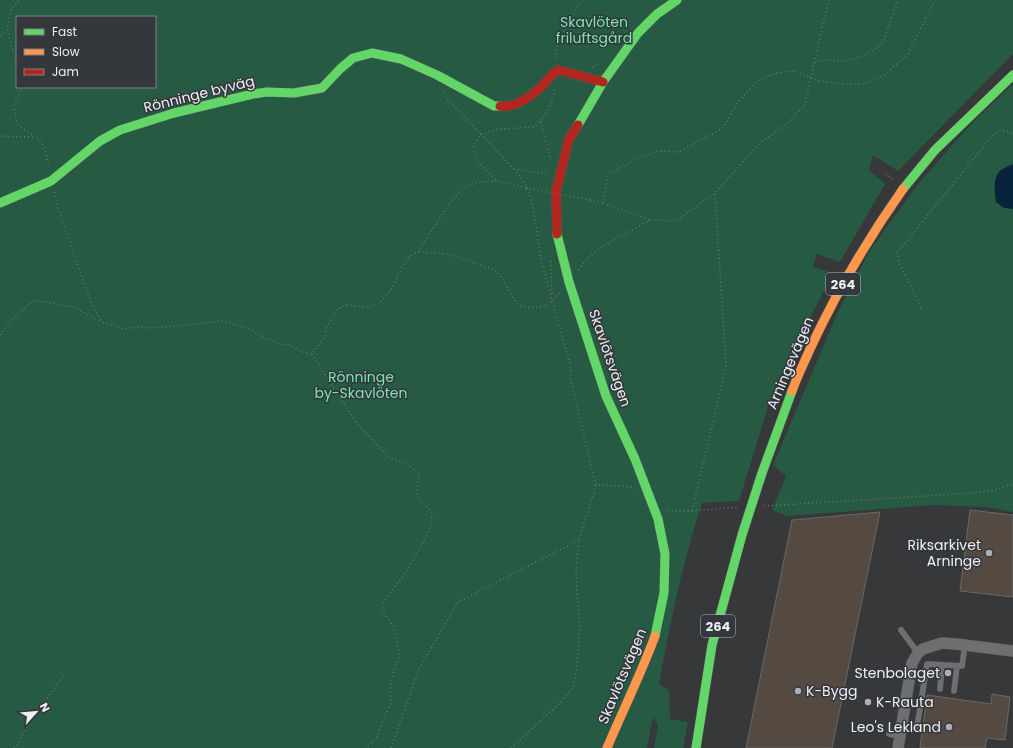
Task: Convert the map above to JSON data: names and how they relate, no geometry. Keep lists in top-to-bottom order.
{
  "streets": {
    "street": [
      "Rönninge byväg",
      "264",
      "Skavlötsvägen",
      "Arningevägen"
    ]
  },
  "crossings": [
    ["Rönninge byväg", "Skavlötsvägen"]
  ],
  "parks": ["Skavlöten friluftsgård", "Rönninge by-Skavlöten"],
  "places": [
    "Riksarkivet Arninge",
    "Stenbolaget",
    "K-Bygg",
    "K-Rauta",
    "Leo's Lekland"
  ],
  "legend": ["Fast", "Slow", "Jam"],
  "north": "top right"
}
